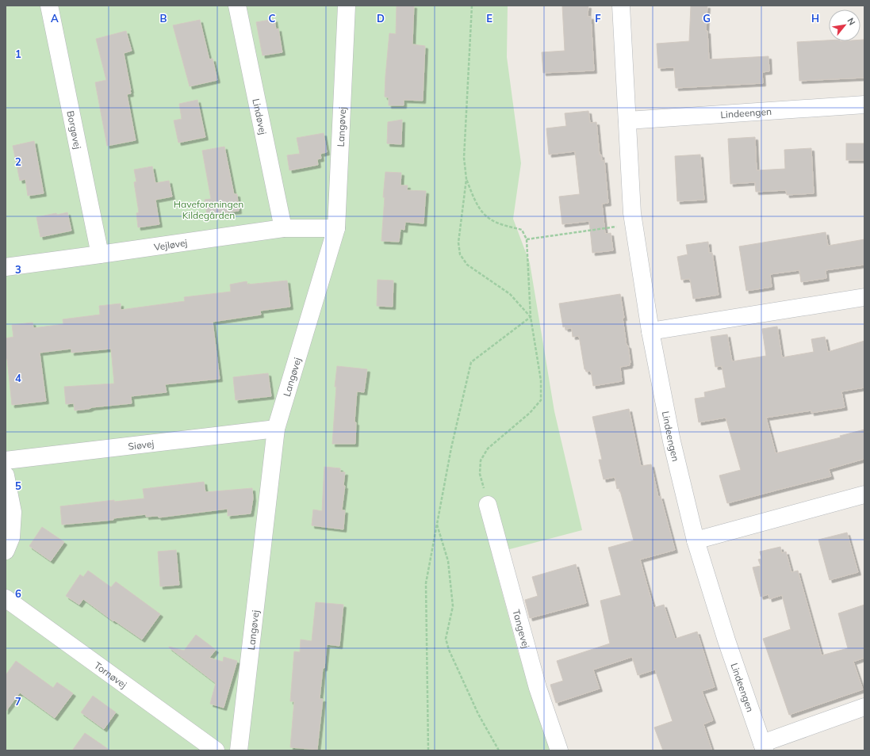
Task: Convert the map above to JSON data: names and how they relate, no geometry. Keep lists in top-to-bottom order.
{
  "streets": {
    "street": [
      "Lindeengen",
      "Lindøvej",
      "Langøvej",
      "Borgøvej",
      "Vejløvej",
      "Siøvej",
      "Tangevej",
      "Tornøvej"
    ]
  },
  "crossings": [
    ["Lindøvej", "Vejløvej"],
    ["Langøvej", "Vejløvej"],
    ["Langøvej", "Siøvej"],
    ["Borgøvej", "Vejløvej"]
  ],
  "parks": ["Haveforeningen Kildegården"],
  "north": "top right",
  "grid": {
    "columns": [
      "A",
      "B",
      "C",
      "D",
      "E",
      "F",
      "G",
      "H"
    ],
    "rows": [
      "1",
      "2",
      "3",
      "4",
      "5",
      "6",
      "7"
    ]
  }
}
